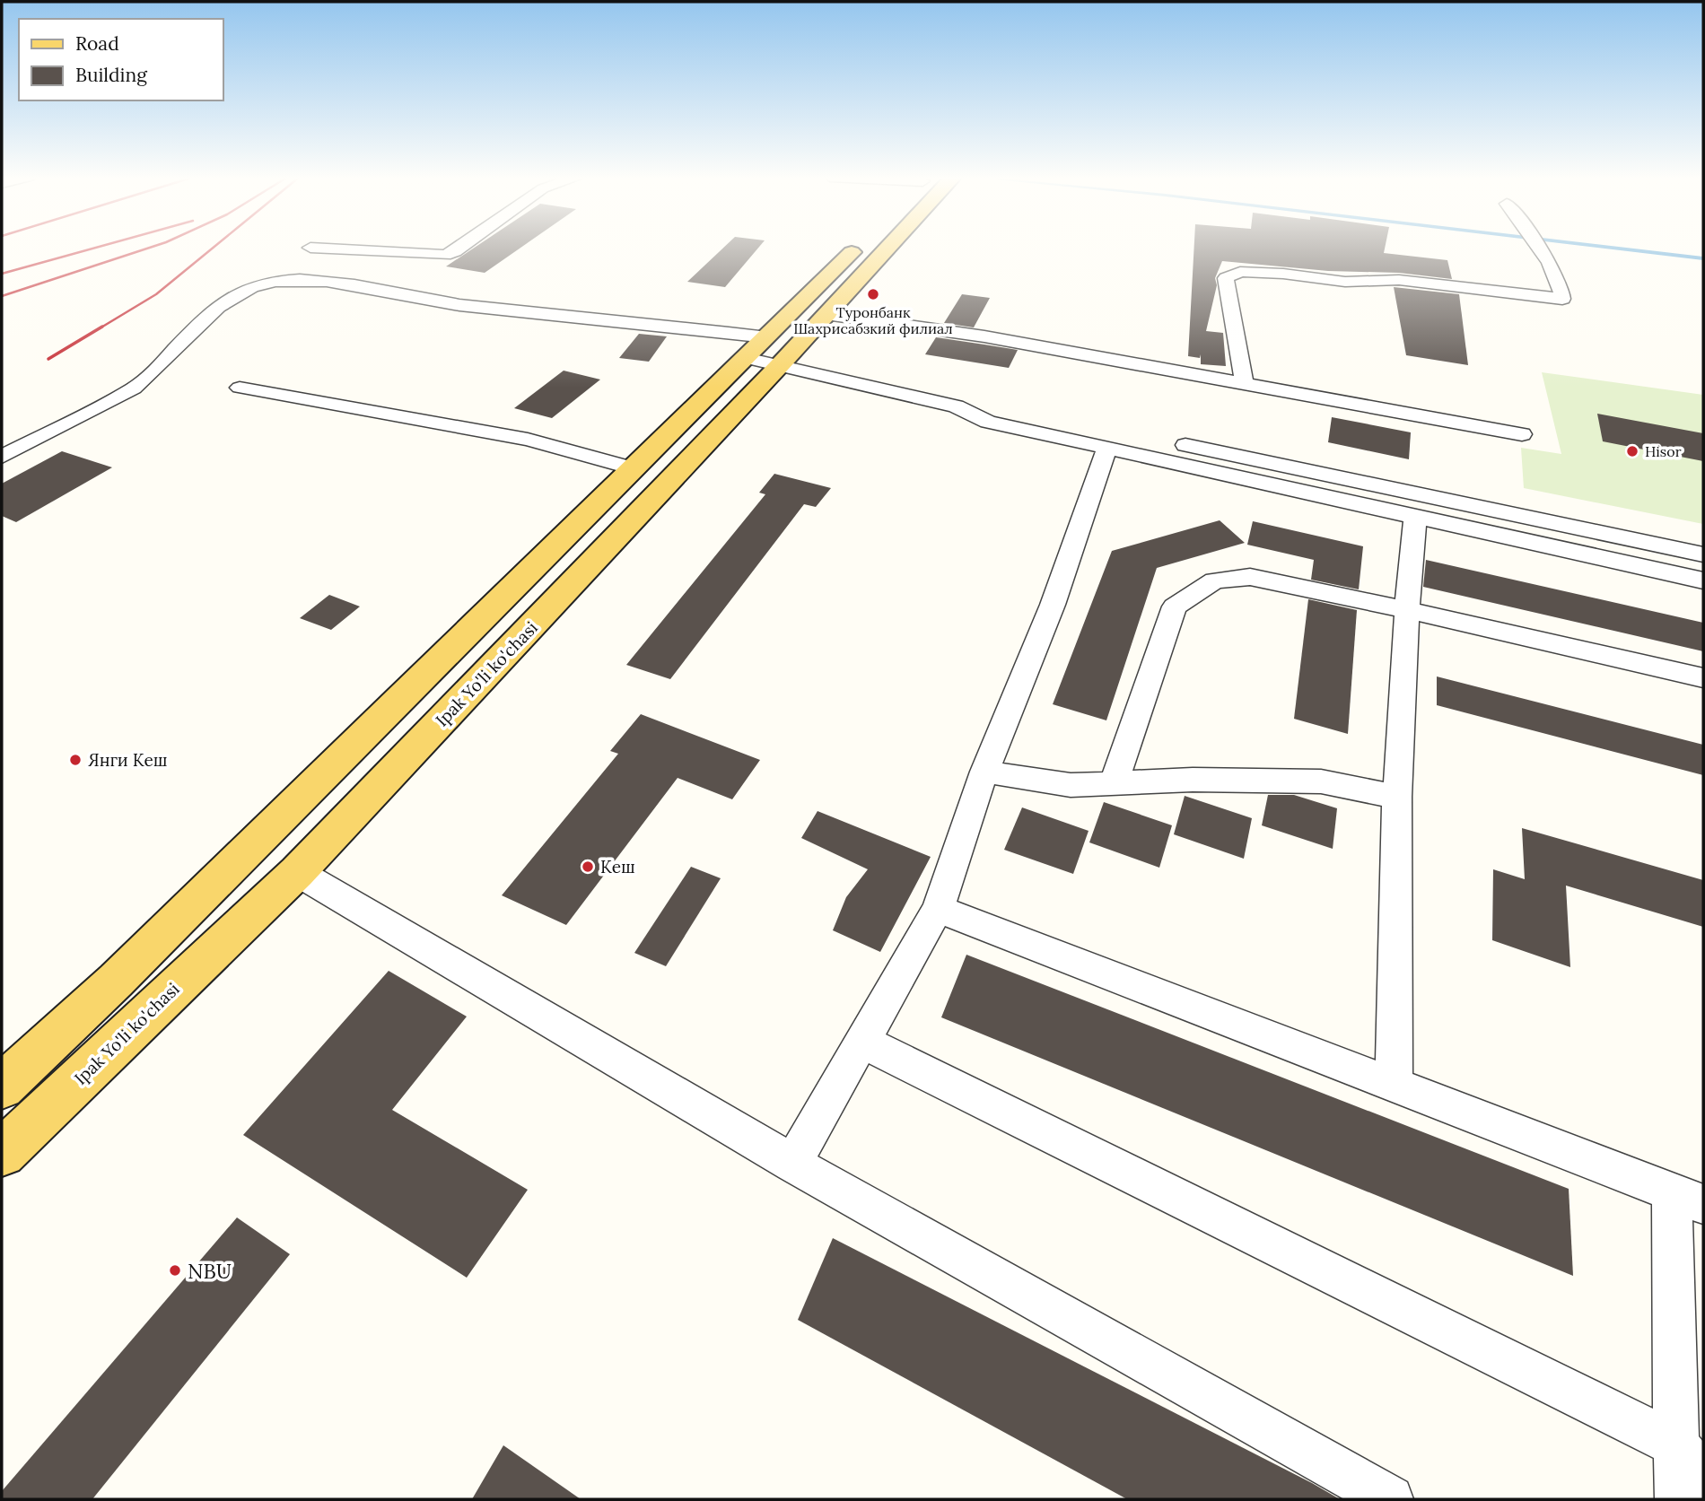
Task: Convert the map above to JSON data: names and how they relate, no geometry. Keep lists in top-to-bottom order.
{
  "streets": {
    "main road": ["Ipak Yo'li ko'chasi"]
  },
  "places": [
    "Туронбанк Шахрисабзкий филиал",
    "Hisor",
    "Янги Кеш",
    "Кеш",
    "NBU"
  ],
  "legend": ["Road", "Building"]
}
